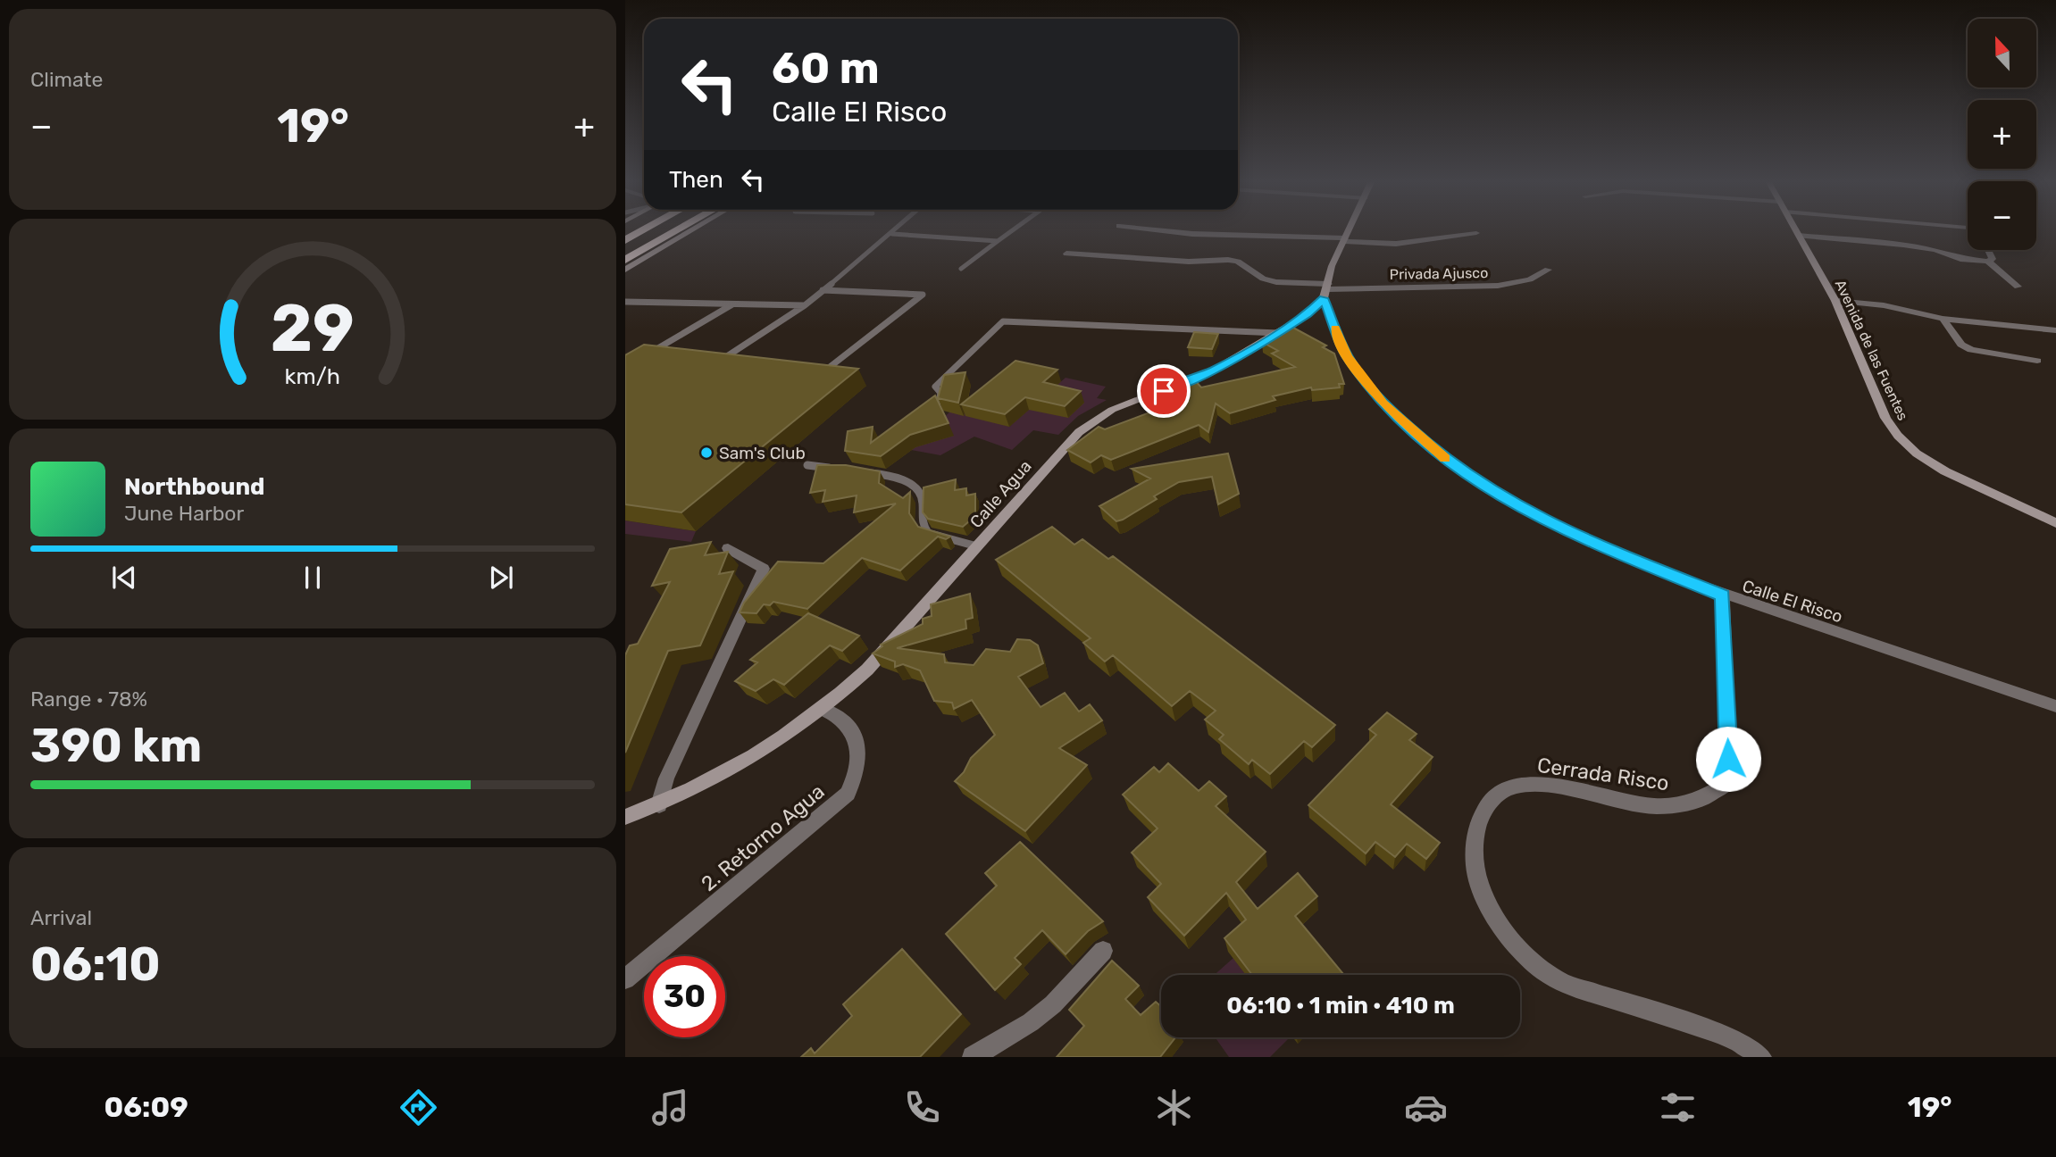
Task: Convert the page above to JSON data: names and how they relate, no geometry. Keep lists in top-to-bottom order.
{
  "streets": {
    "street": [
      "Privada Ajusco",
      "Avenida de las Fuentes",
      "Calle Agua",
      "Calle El Risco",
      "Cerrada Risco",
      "2. Retorno Agua"
    ]
  },
  "crossings": [
    ["Privada Ajusco", "Calle Agua"],
    ["Privada Ajusco", "Calle El Risco"],
    ["Calle Agua", "Calle El Risco"],
    ["Calle Agua", "2. Retorno Agua"],
    ["Calle El Risco", "Cerrada Risco"]
  ],
  "places": ["Sam's Club"],
  "north": "top",
  "page": {
    "tile": [
      "Climate",
      ["Range · 78%", "390 km"],
      ["Arrival", "06:10"]
    ],
    "map_buttons": ["+", "−"],
    "turn": ["60 m", "Calle El Risco"],
    "heat": ["−", "19°", "+"],
    "then": "Then",
    "song": ["Northbound", "June Harbor"],
    "limit": "30",
    "trip": "06:10 · 1 min · 410 m",
    "tabs": ["06:09", "19°"],
    "gauge": ["29", "km/h"]
  }
}
